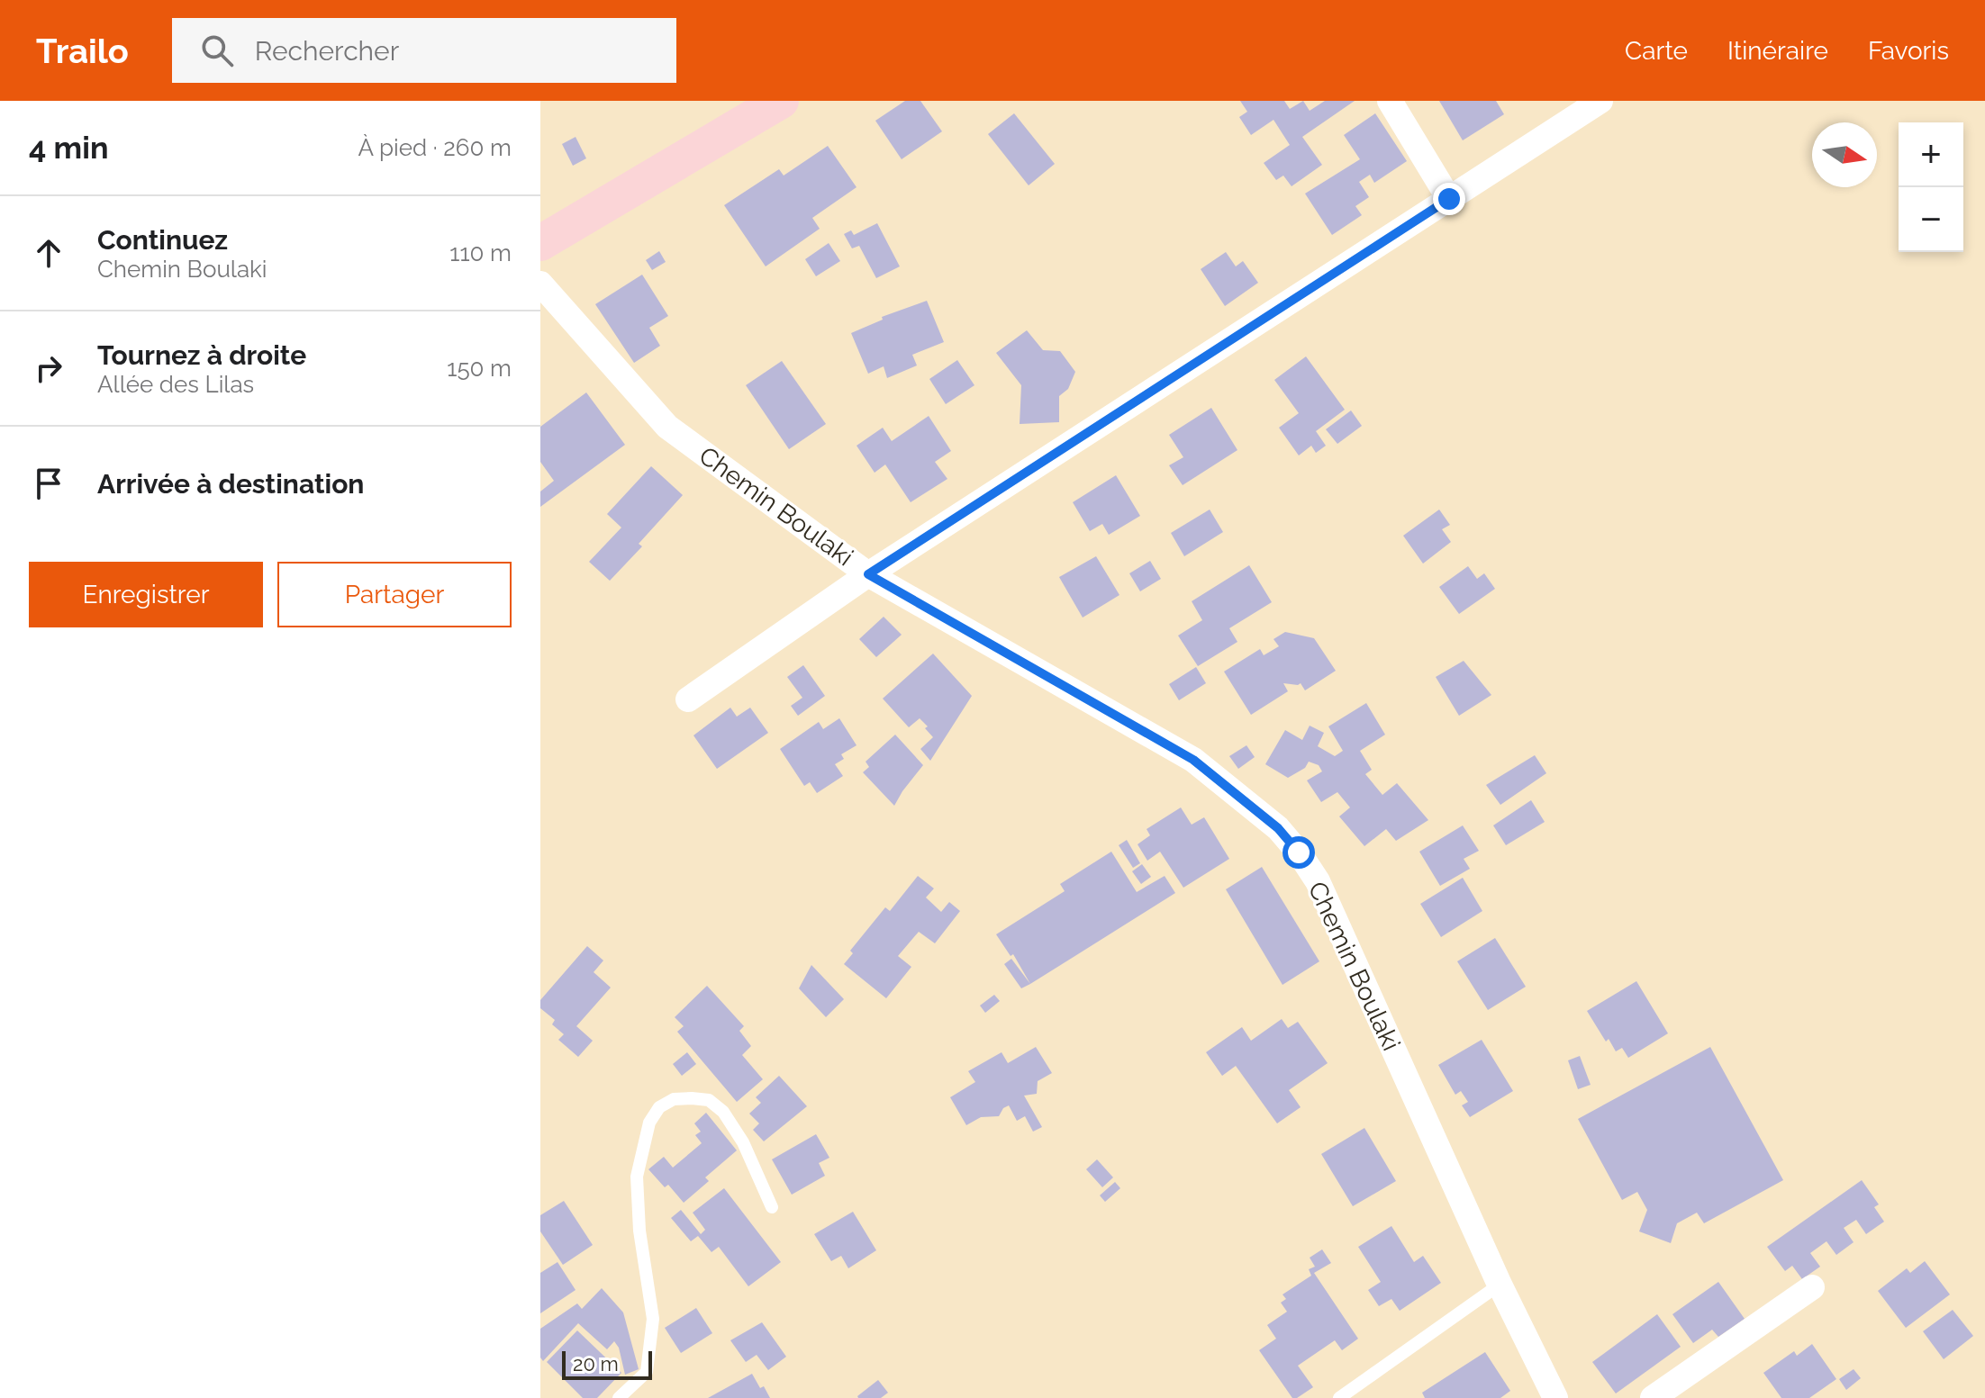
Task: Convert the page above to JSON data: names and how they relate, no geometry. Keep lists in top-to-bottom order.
{
  "streets": {
    "street": ["Chemin Boulaki"]
  },
  "scale_bar": "20 m",
  "north": "right",
  "page": {
    "header": "Trailo",
    "search": "Rechercher",
    "nav": ["Carte", "Itinéraire", "Favoris"],
    "heading": ["4 min", "À pied · 260 m"],
    "map_buttons": ["+", "−"],
    "list": [
      ["Continuez", "Chemin Boulaki", "110 m"],
      ["Tournez à droite", "Allée des Lilas", "150 m"],
      "Arrivée à destination"
    ],
    "buttons": ["Enregistrer", "Partager"],
    "scale": "20 m"
  }
}
